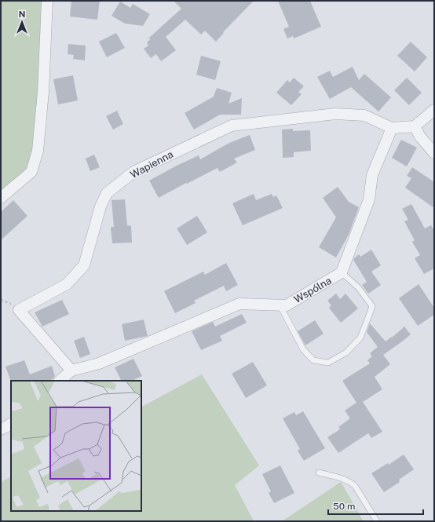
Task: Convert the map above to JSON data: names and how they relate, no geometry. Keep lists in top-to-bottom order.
{
  "streets": {
    "street": ["Wapienna", "Wspólna"]
  },
  "crossings": [
    ["Wapienna", "Wspólna"]
  ],
  "scale_bar": "50 m",
  "north": "top"
}
